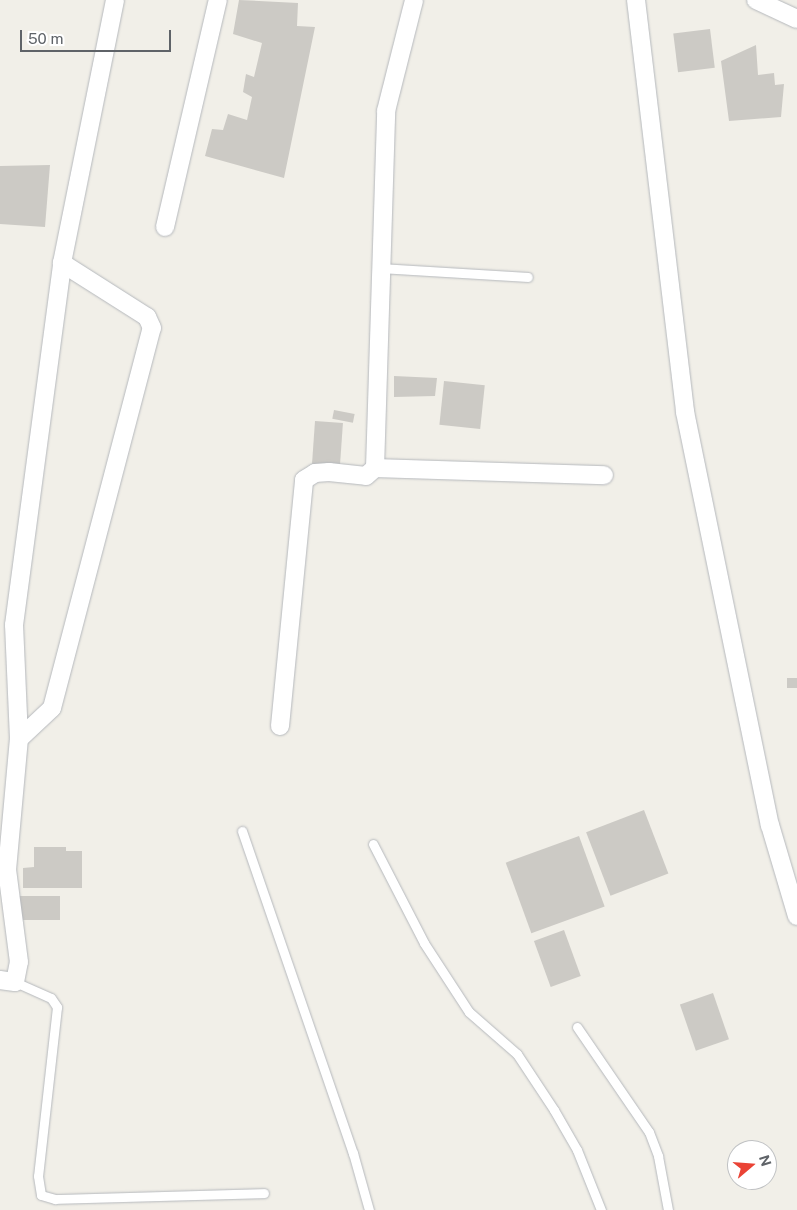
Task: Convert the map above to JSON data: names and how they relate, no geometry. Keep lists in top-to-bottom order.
{
  "scale_bar": "50 m",
  "north": "right"
}
